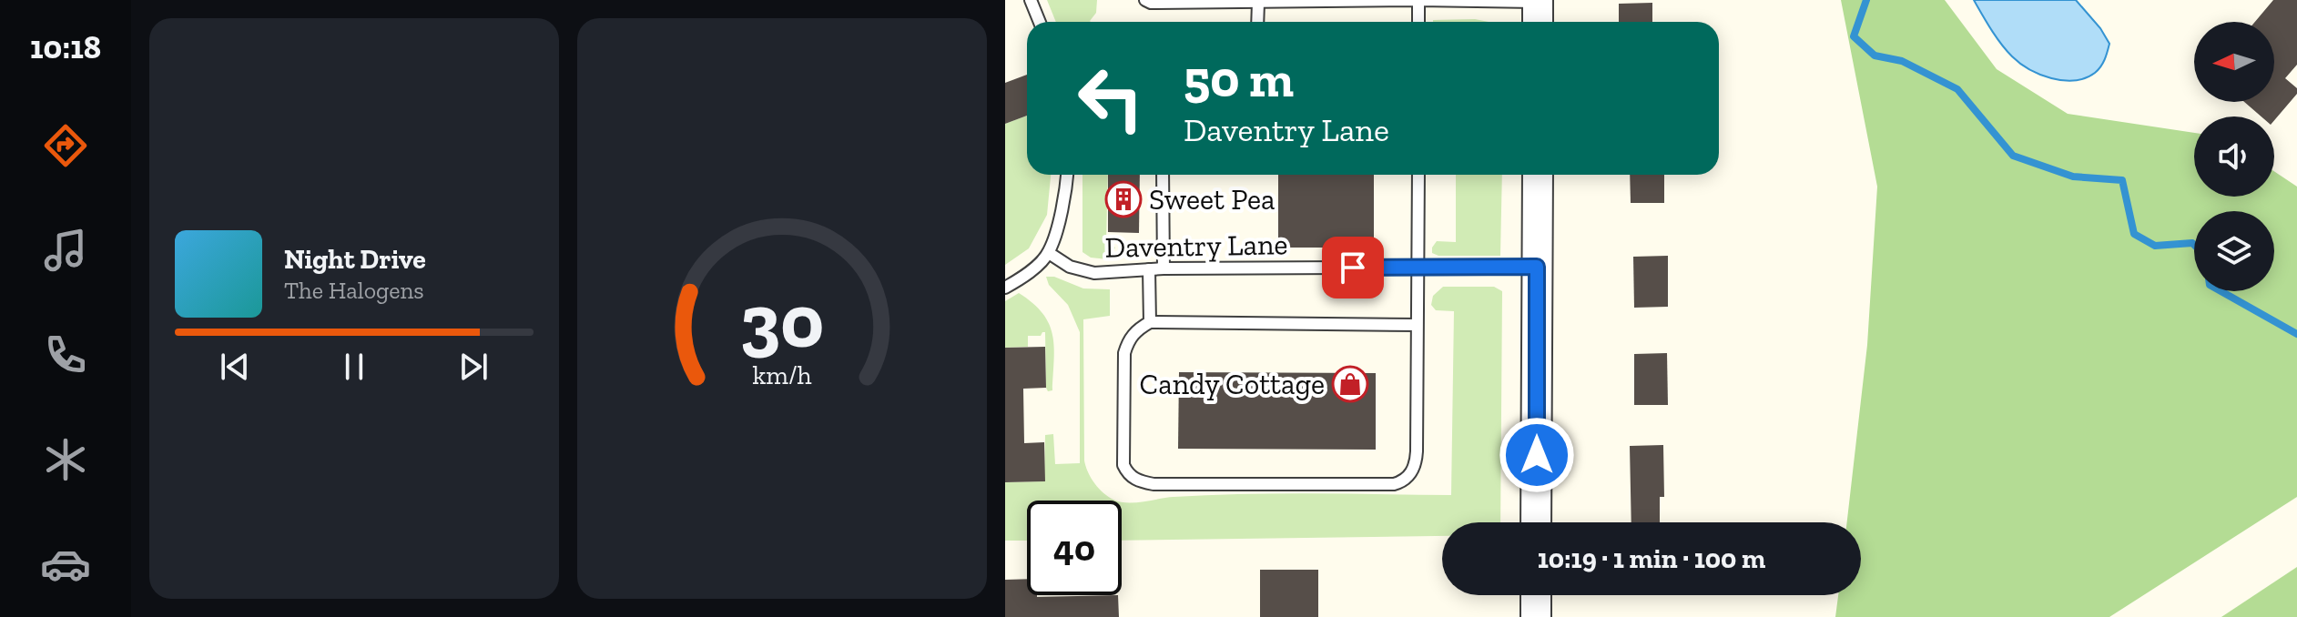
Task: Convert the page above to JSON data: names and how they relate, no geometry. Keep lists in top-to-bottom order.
{
  "streets": {
    "lane": ["Daventry Lane"]
  },
  "places": {
    "building": ["Sweet Pea"],
    "shop": ["Candy Cottage"]
  },
  "north": "left",
  "page": {
    "tabs": "10:18",
    "turn": ["50 m", "Daventry Lane"],
    "song": ["Night Drive", "The Halogens"],
    "limit": "40",
    "trip": "10:19 · 1 min · 100 m",
    "gauge": ["30", "km/h"]
  }
}
